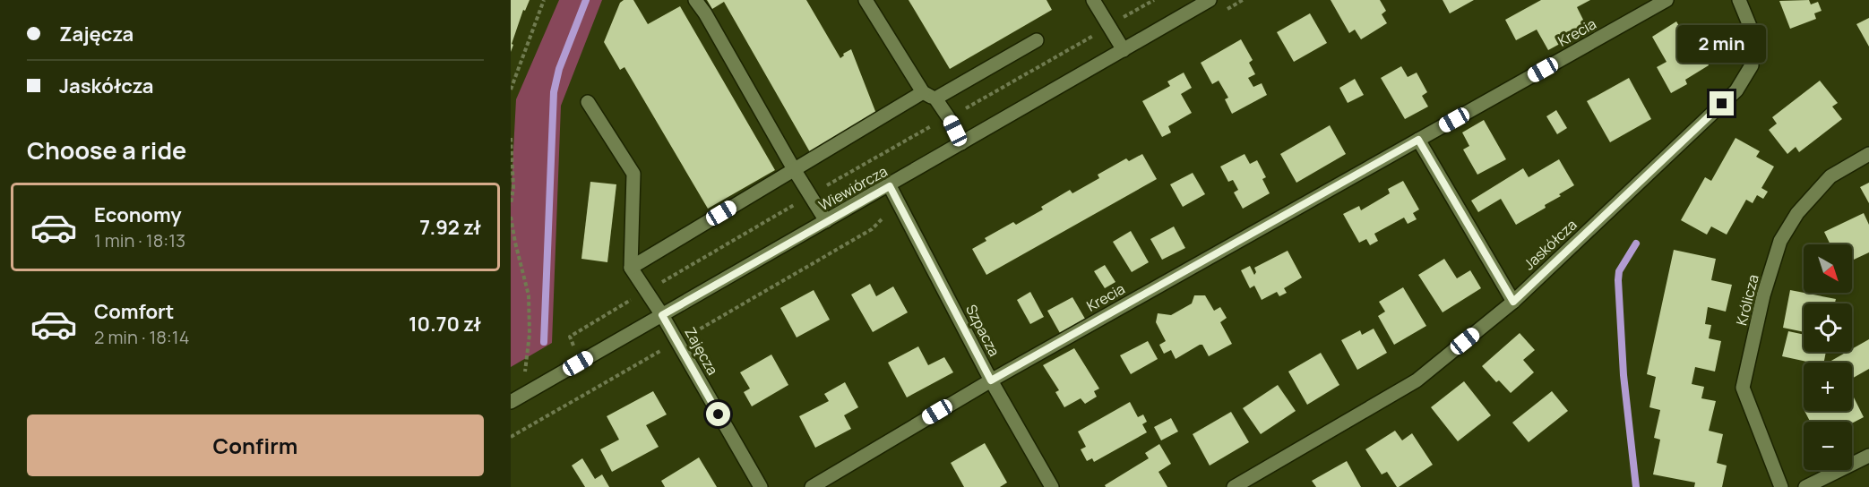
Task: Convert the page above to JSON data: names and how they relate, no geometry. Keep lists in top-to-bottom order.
{
  "streets": {
    "street": [
      "Krecia",
      "Wiewiórcza",
      "Jaskółcza",
      "Królicza",
      "Szpacza",
      "Zajęcza"
    ]
  },
  "crossings": [
    ["Krecia", "Szpacza"],
    ["Wiewiórcza", "Szpacza"],
    ["Wiewiórcza", "Zajęcza"]
  ],
  "north": "bottom right",
  "page": {
    "banner": ["Zajęcza", "Jaskółcza"],
    "bubble": "2 min",
    "heading": "Choose a ride",
    "list": [
      {
        "name": "Economy",
        "note": "1 min · 18:13",
        "value": "7.92 zł"
      },
      {
        "name": "Comfort",
        "note": "2 min · 18:14",
        "value": "10.70 zł"
      }
    ],
    "map_buttons": ["+", "−"],
    "buttons": "Confirm"
  }
}
